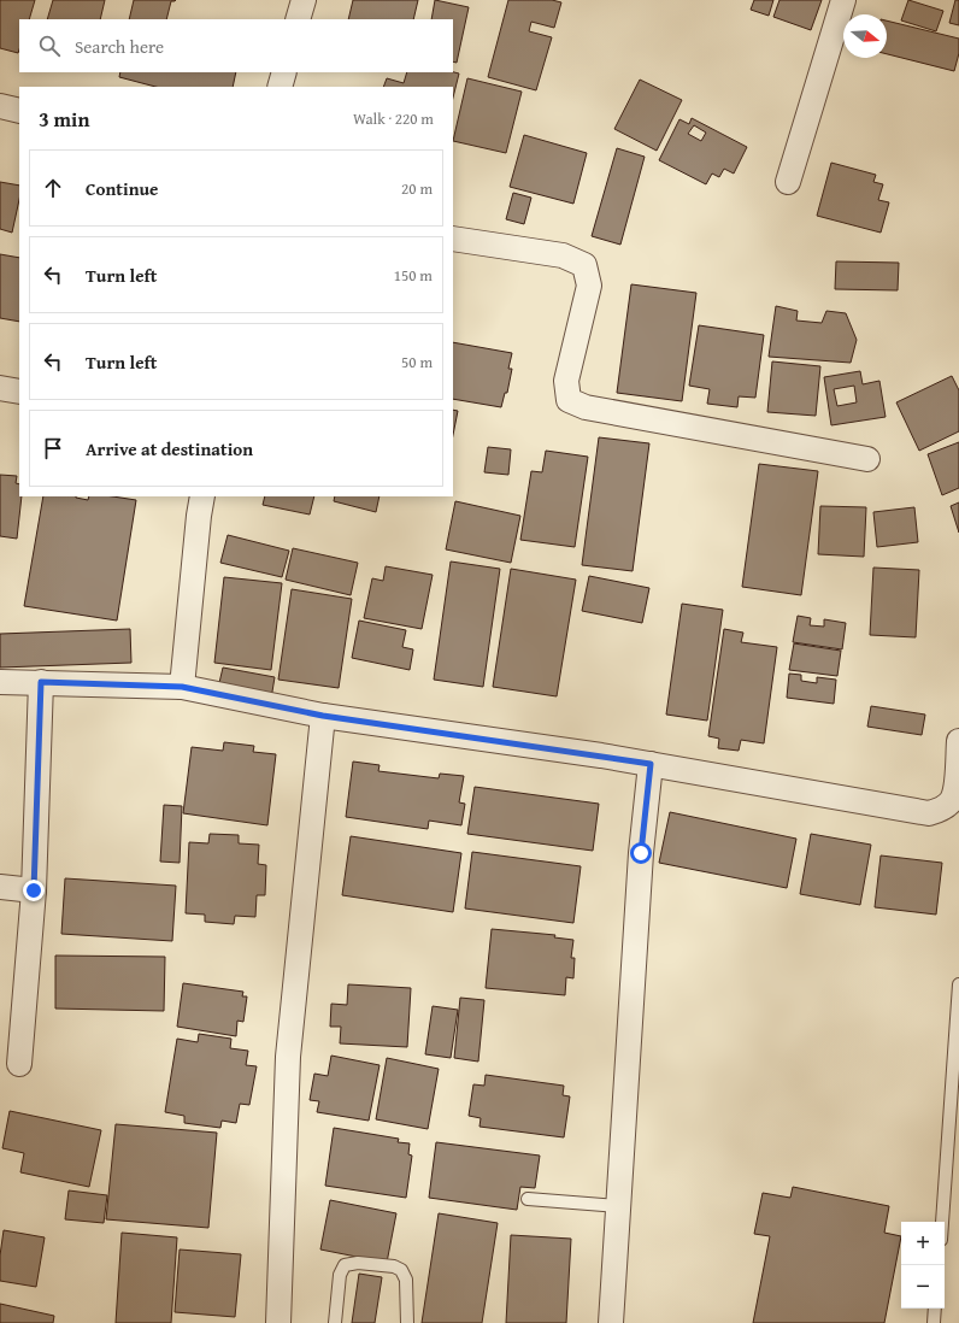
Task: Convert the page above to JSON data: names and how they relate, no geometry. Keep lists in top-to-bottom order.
{
  "north": "right",
  "page": {
    "search": "Search here",
    "heading": ["3 min", "Walk · 220 m"],
    "list": [
      ["Continue", "20 m"],
      ["Turn left", "150 m"],
      ["Turn left", "50 m"],
      "Arrive at destination"
    ],
    "map_buttons": ["+", "−"]
  }
}
